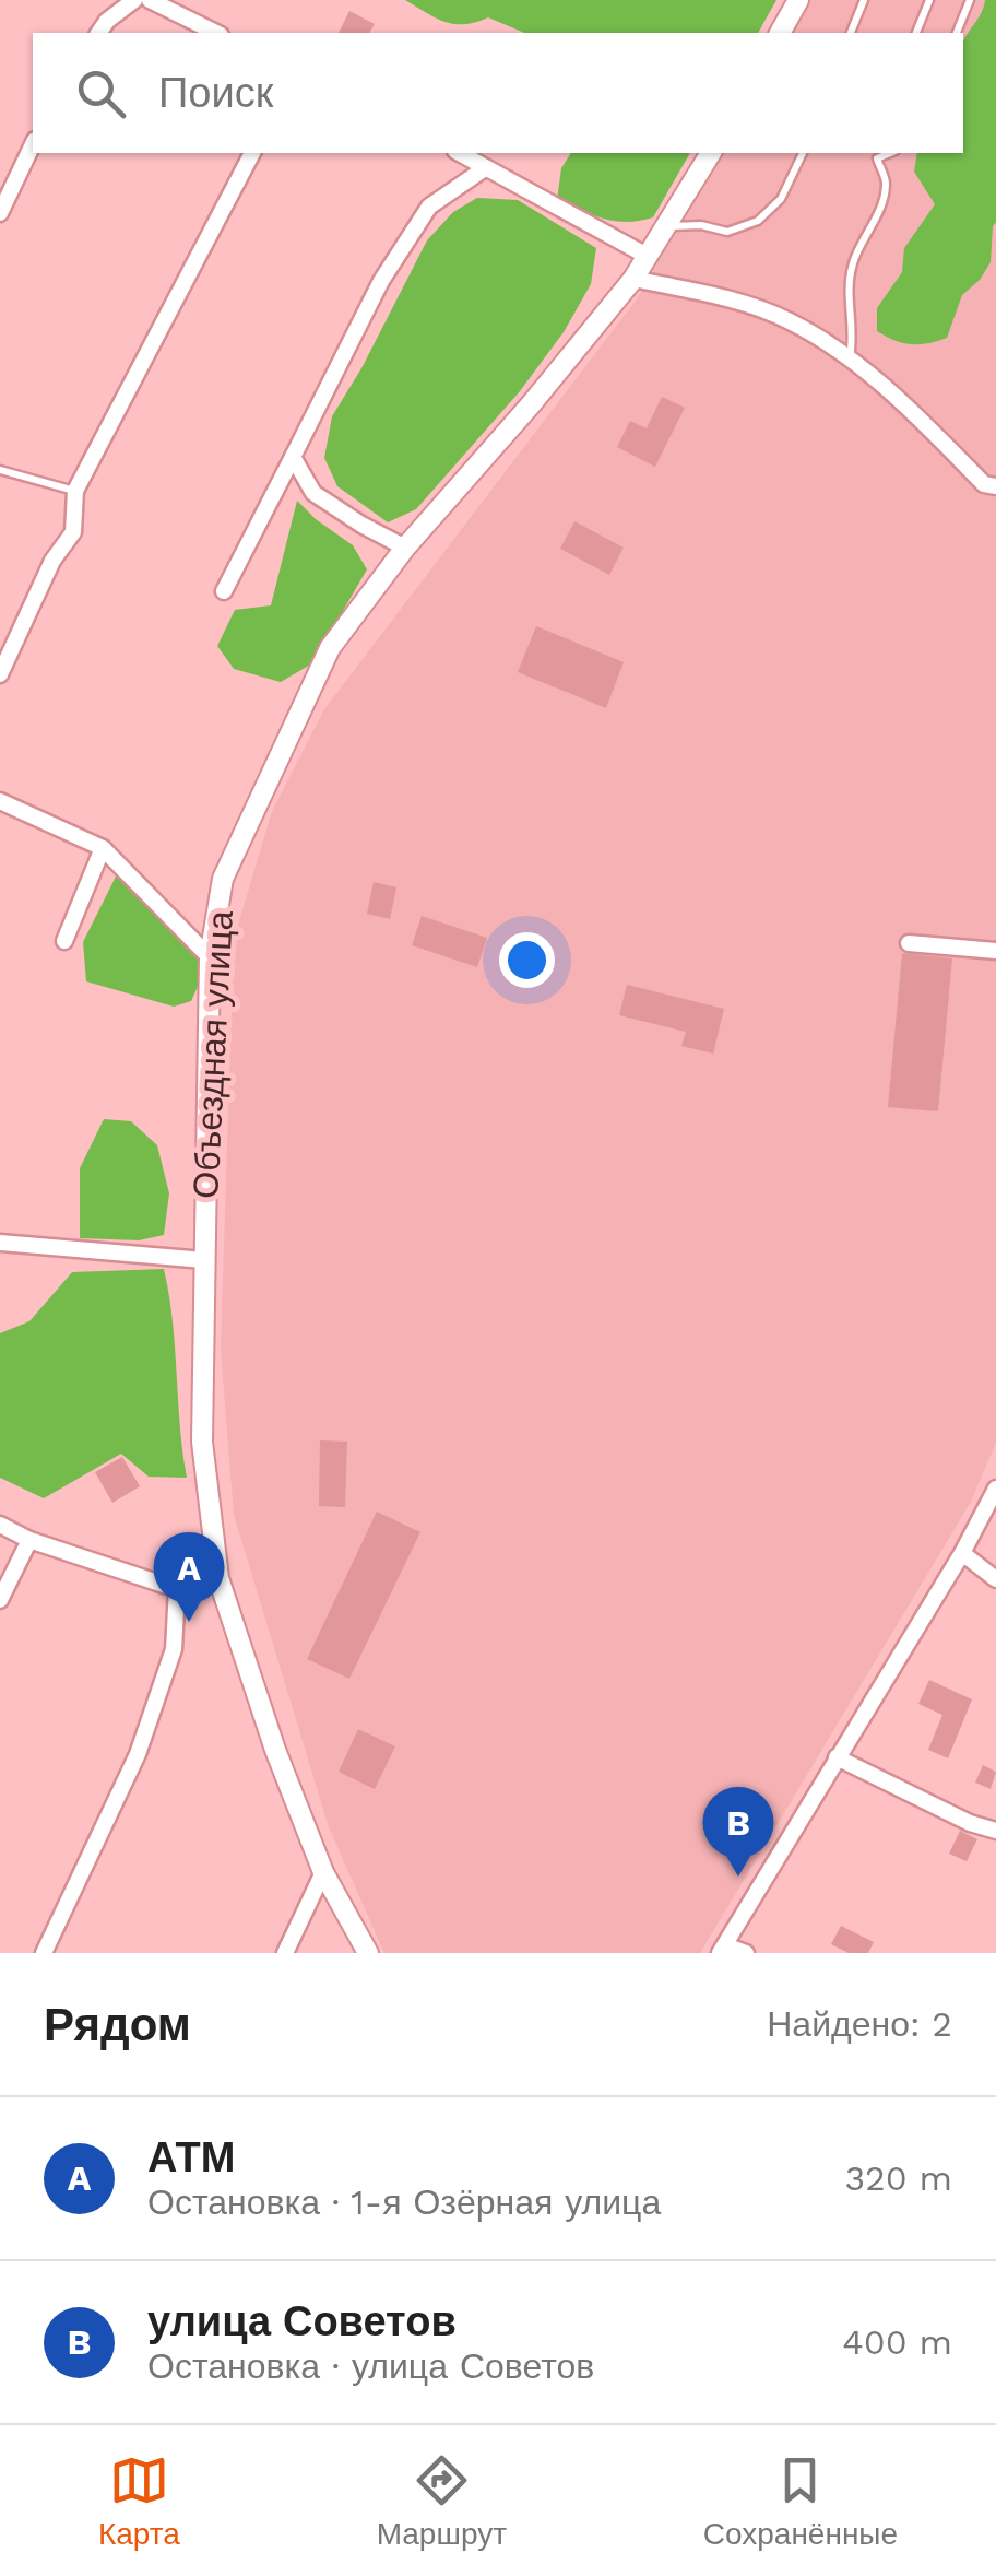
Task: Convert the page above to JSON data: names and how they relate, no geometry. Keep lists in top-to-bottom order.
{
  "streets": {
    "main road": ["Объездная улица"]
  },
  "page": {
    "search": "Поиск",
    "pins": ["A", "B"],
    "heading": ["Рядом", "Найдено: 2"],
    "list": [
      {
        "mark": "A",
        "name": "АТМ",
        "note": "Остановка · 1-я Озёрная улица",
        "value": "320 m"
      },
      {
        "mark": "B",
        "name": "улица Советов",
        "note": "Остановка · улица Советов",
        "value": "400 m"
      }
    ],
    "nav": ["Карта", "Маршрут", "Сохранённые"]
  }
}
